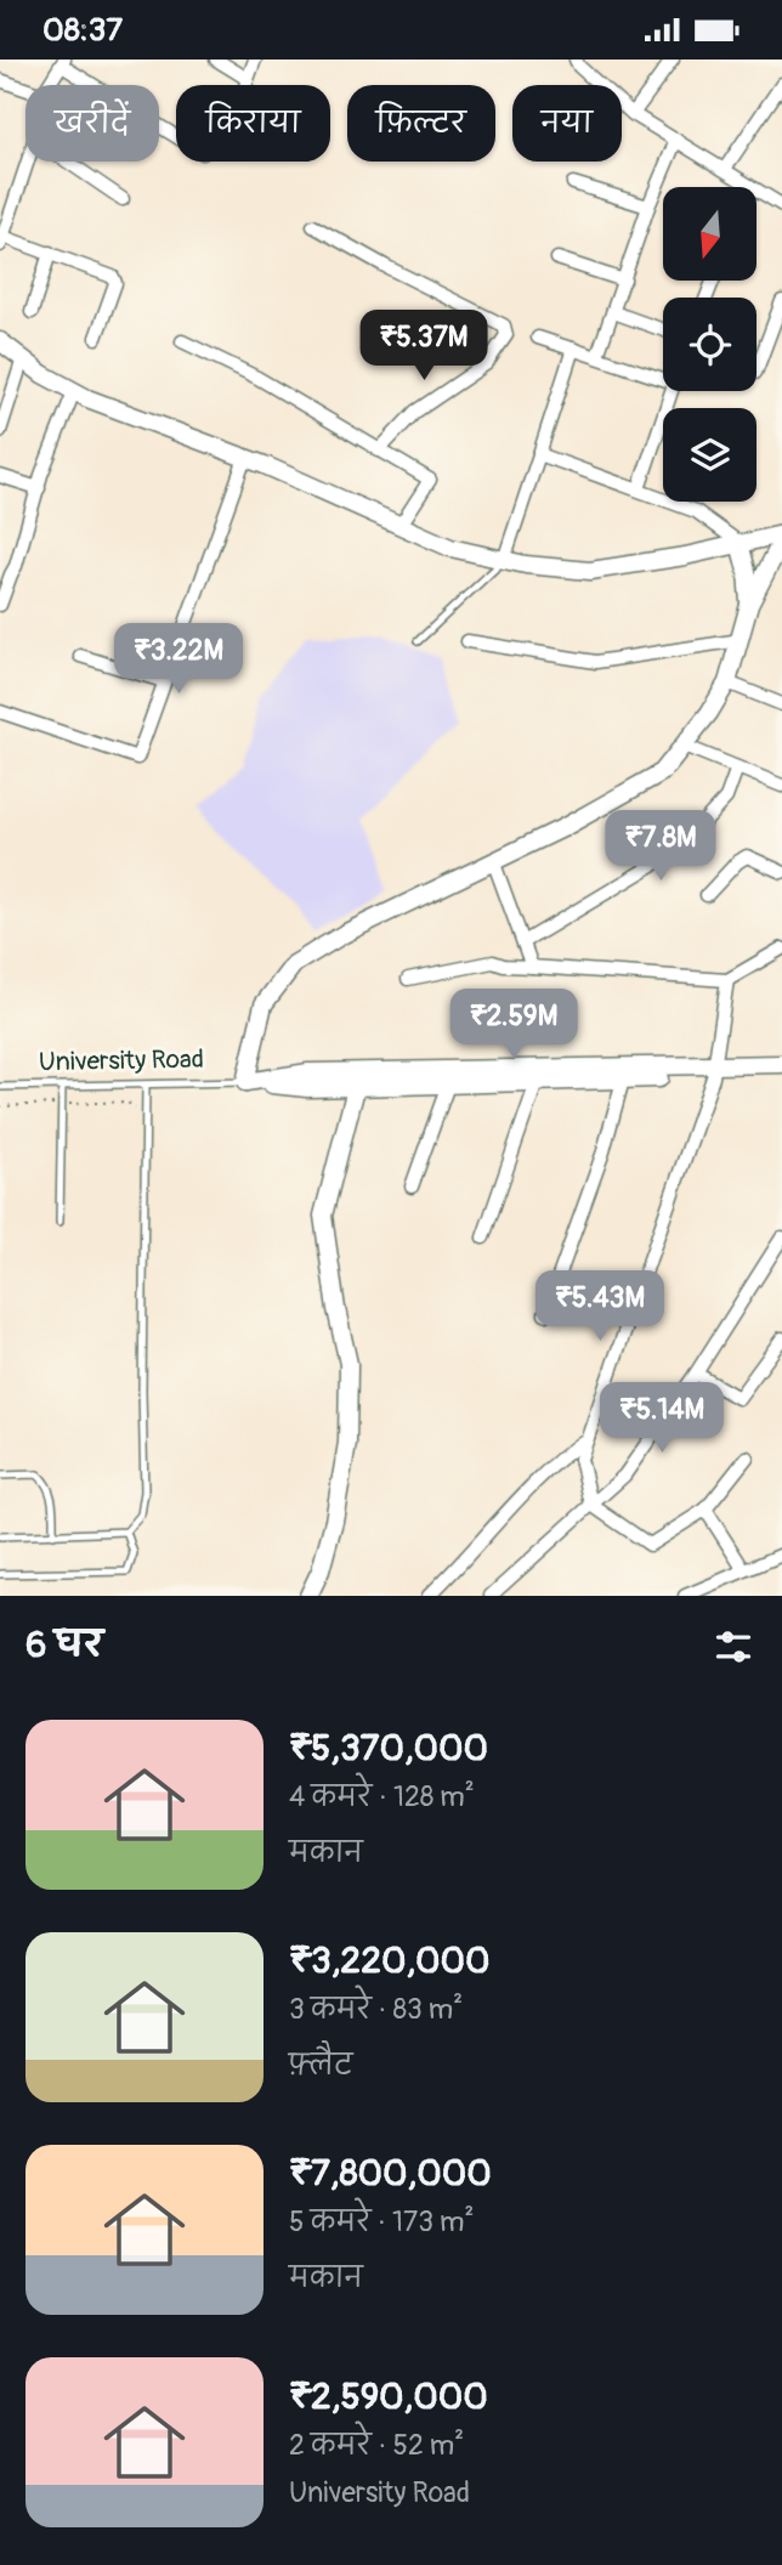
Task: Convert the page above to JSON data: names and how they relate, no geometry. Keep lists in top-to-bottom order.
{
  "streets": {
    "street": ["University Road"]
  },
  "north": "bottom",
  "page": {
    "status": "08:37",
    "chip": [
      "खरीदें",
      "किराया",
      "फ़िल्टर",
      "नया"
    ],
    "price": [
      "₹5.37M",
      "₹3.22M",
      "₹7.8M",
      "₹2.59M",
      "₹5.43M",
      "₹5.14M"
    ],
    "heading": "6 घर",
    "list": [
      {
        "name": "₹5,370,000",
        "note": "4 कमरे · 128 m² · मकान"
      },
      {
        "name": "₹3,220,000",
        "note": "3 कमरे · 83 m² · फ़्लैट"
      },
      {
        "name": "₹7,800,000",
        "note": "5 कमरे · 173 m² · मकान"
      },
      {
        "name": "₹2,590,000",
        "note": "2 कमरे · 52 m² · University Road"
      }
    ]
  }
}
